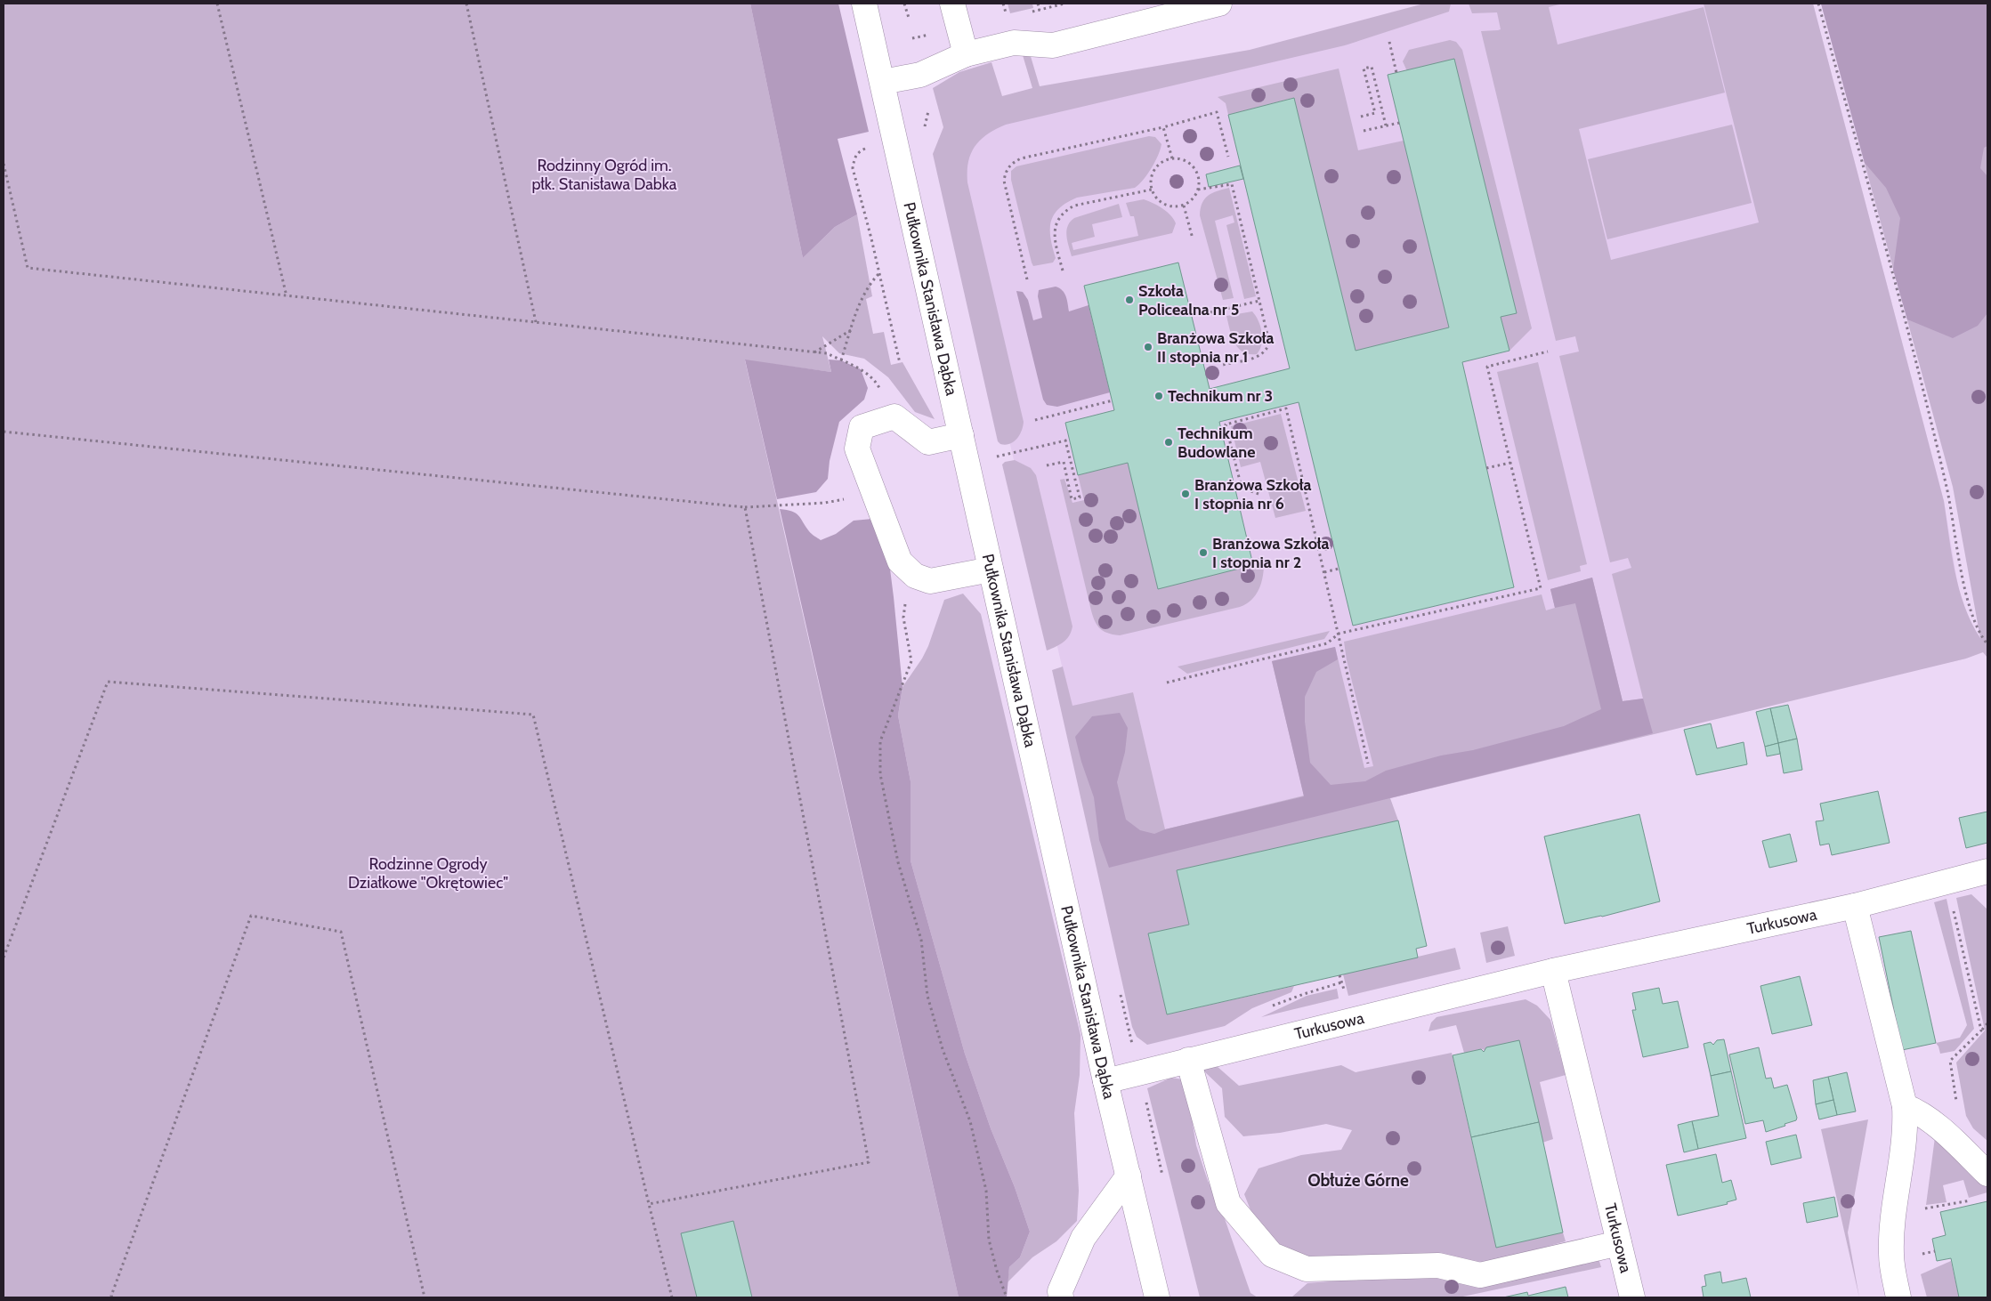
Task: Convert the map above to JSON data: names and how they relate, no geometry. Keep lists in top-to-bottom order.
{
  "streets": {
    "street": ["Pułkownika Stanisława Dąbka", "Turkusowa"]
  },
  "crossings": [
    ["Pułkownika Stanisława Dąbka", "Turkusowa"]
  ],
  "districts": ["Obłuże Górne"],
  "parks": ["Rodzinny Ogród im. płk. Stanisława Dabka", "Rodzinne Ogrody Działkowe \"Okrętowiec\""],
  "places": [
    "Szkoła Policealna nr 5",
    "Branżowa Szkoła II stopnia nr 1",
    "Technikum nr 3",
    "Technikum Budowlane",
    "Branżowa Szkoła I stopnia nr 6",
    "Branżowa Szkoła I stopnia nr 2"
  ]
}
